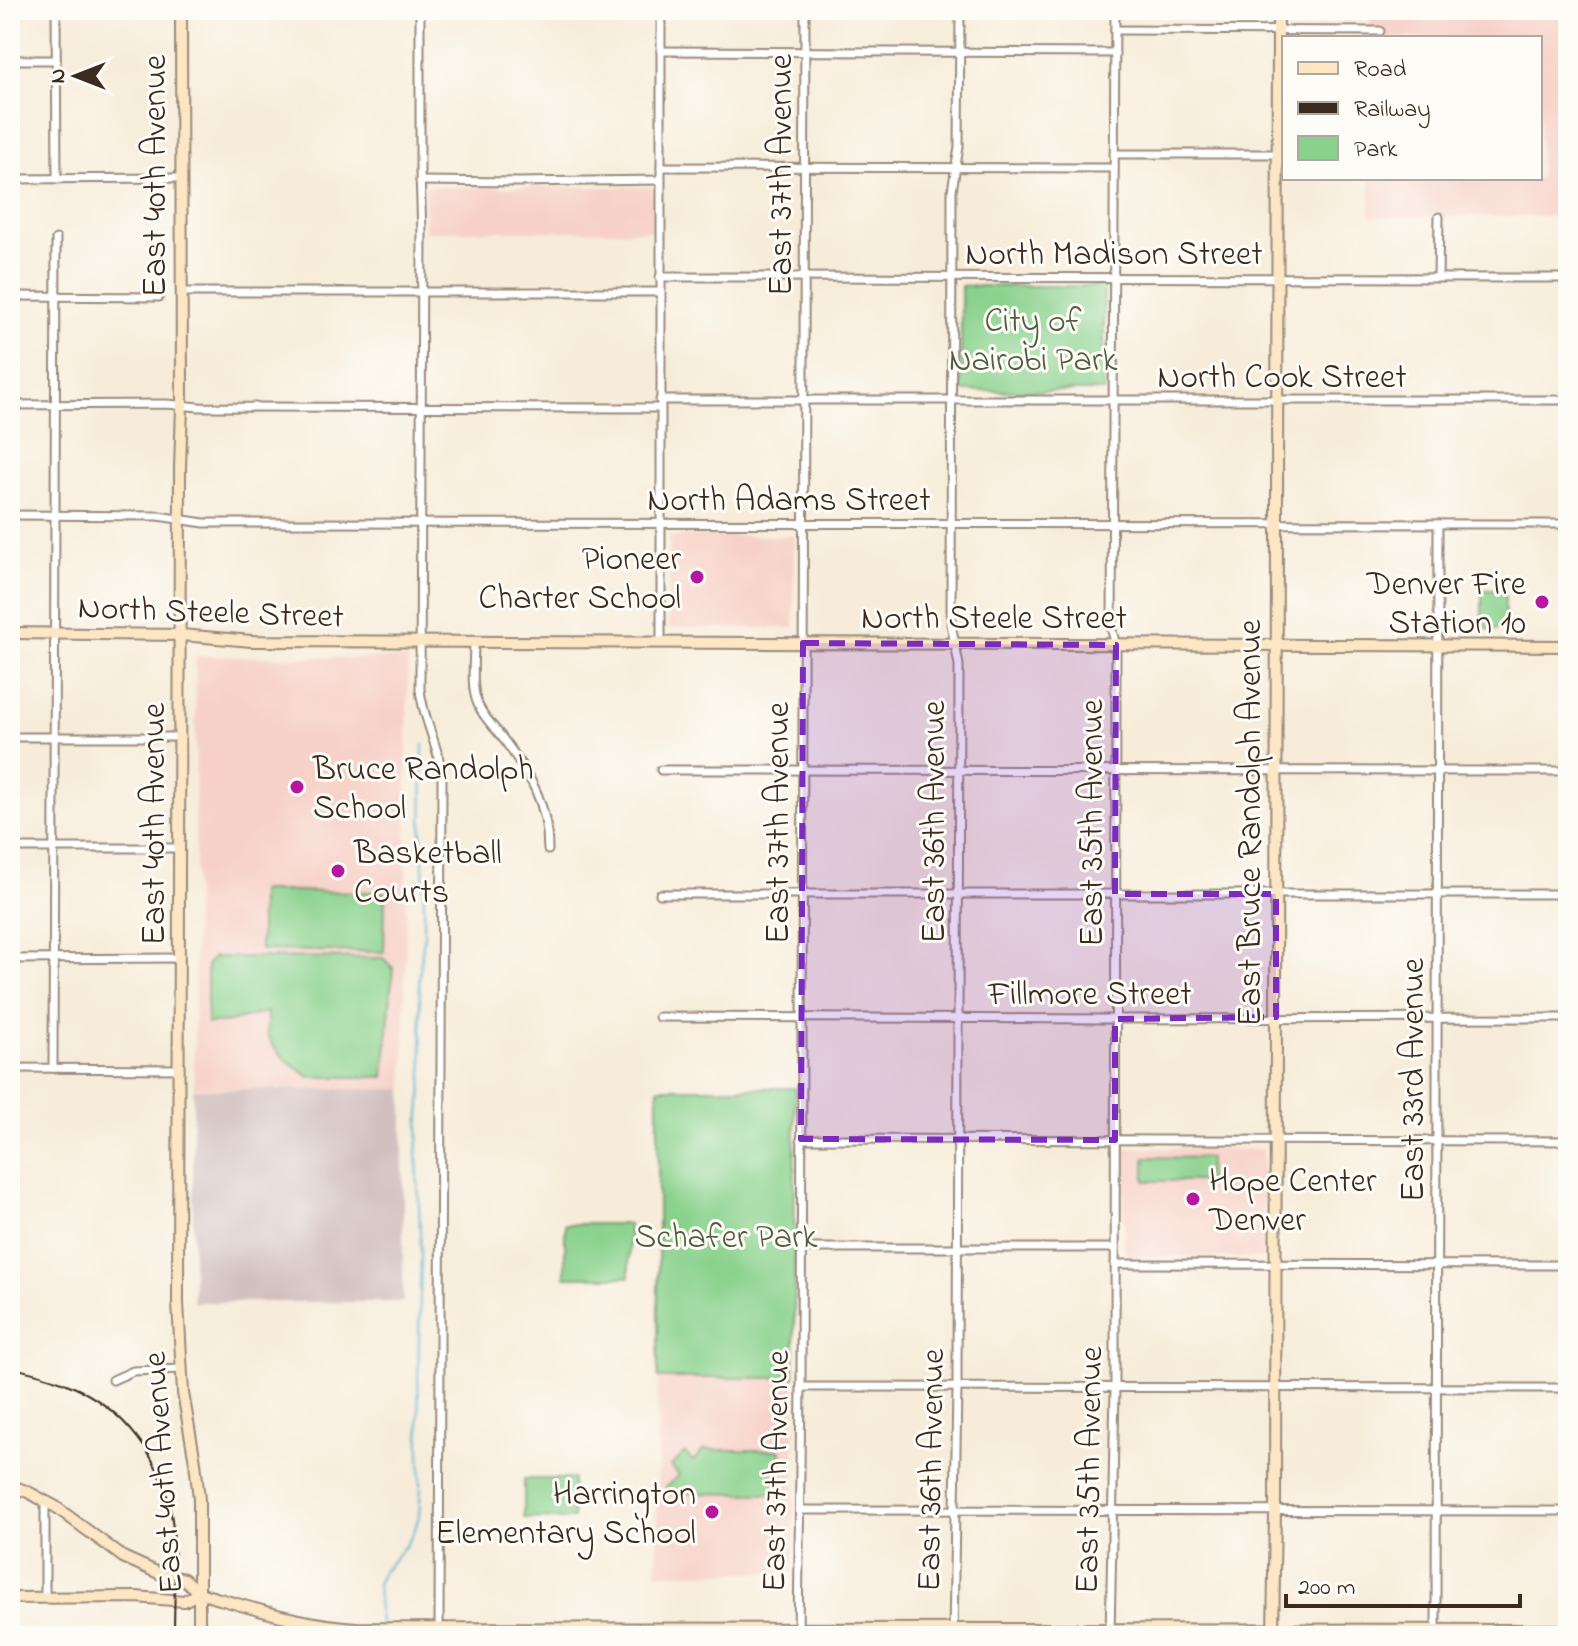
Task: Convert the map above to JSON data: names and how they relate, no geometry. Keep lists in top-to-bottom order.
{
  "streets": {
    "street": [
      "East 37th Avenue",
      "East 40th Avenue",
      "North Madison Street",
      "North Cook Street",
      "North Adams Street",
      "North Steele Street",
      "East 36th Avenue",
      "East 35th Avenue",
      "East Bruce Randolph Avenue",
      "Fillmore Street",
      "East 33rd Avenue"
    ]
  },
  "crossings": [
    ["East 37th Avenue", "North Madison Street"],
    ["East 37th Avenue", "North Cook Street"],
    ["East 37th Avenue", "North Adams Street"],
    ["East 37th Avenue", "North Steele Street"],
    ["East 37th Avenue", "Fillmore Street"],
    ["East 40th Avenue", "North Cook Street"],
    ["East 40th Avenue", "North Adams Street"],
    ["East 40th Avenue", "North Steele Street"],
    ["North Madison Street", "East 36th Avenue"],
    ["North Madison Street", "East 35th Avenue"],
    ["North Madison Street", "East Bruce Randolph Avenue"],
    ["North Cook Street", "East 36th Avenue"],
    ["North Cook Street", "East 35th Avenue"],
    ["North Cook Street", "East Bruce Randolph Avenue"],
    ["North Adams Street", "East 36th Avenue"],
    ["North Adams Street", "East 35th Avenue"],
    ["North Adams Street", "East Bruce Randolph Avenue"],
    ["North Adams Street", "East 33rd Avenue"],
    ["North Steele Street", "East 36th Avenue"],
    ["North Steele Street", "East 35th Avenue"],
    ["North Steele Street", "East Bruce Randolph Avenue"],
    ["North Steele Street", "East 33rd Avenue"],
    ["East 36th Avenue", "Fillmore Street"],
    ["East 35th Avenue", "Fillmore Street"],
    ["East Bruce Randolph Avenue", "Fillmore Street"],
    ["Fillmore Street", "East 33rd Avenue"]
  ],
  "parks": ["City of Nairobi Park", "Schafer Park"],
  "places": [
    "Pioneer Charter School",
    "Denver Fire Station 10",
    "Bruce Randolph School",
    "Basketball Courts",
    "Hope Center Denver",
    "Harrington Elementary School"
  ],
  "legend": ["Road", "Railway", "Park"],
  "scale_bar": "200 m",
  "north": "left"
}
